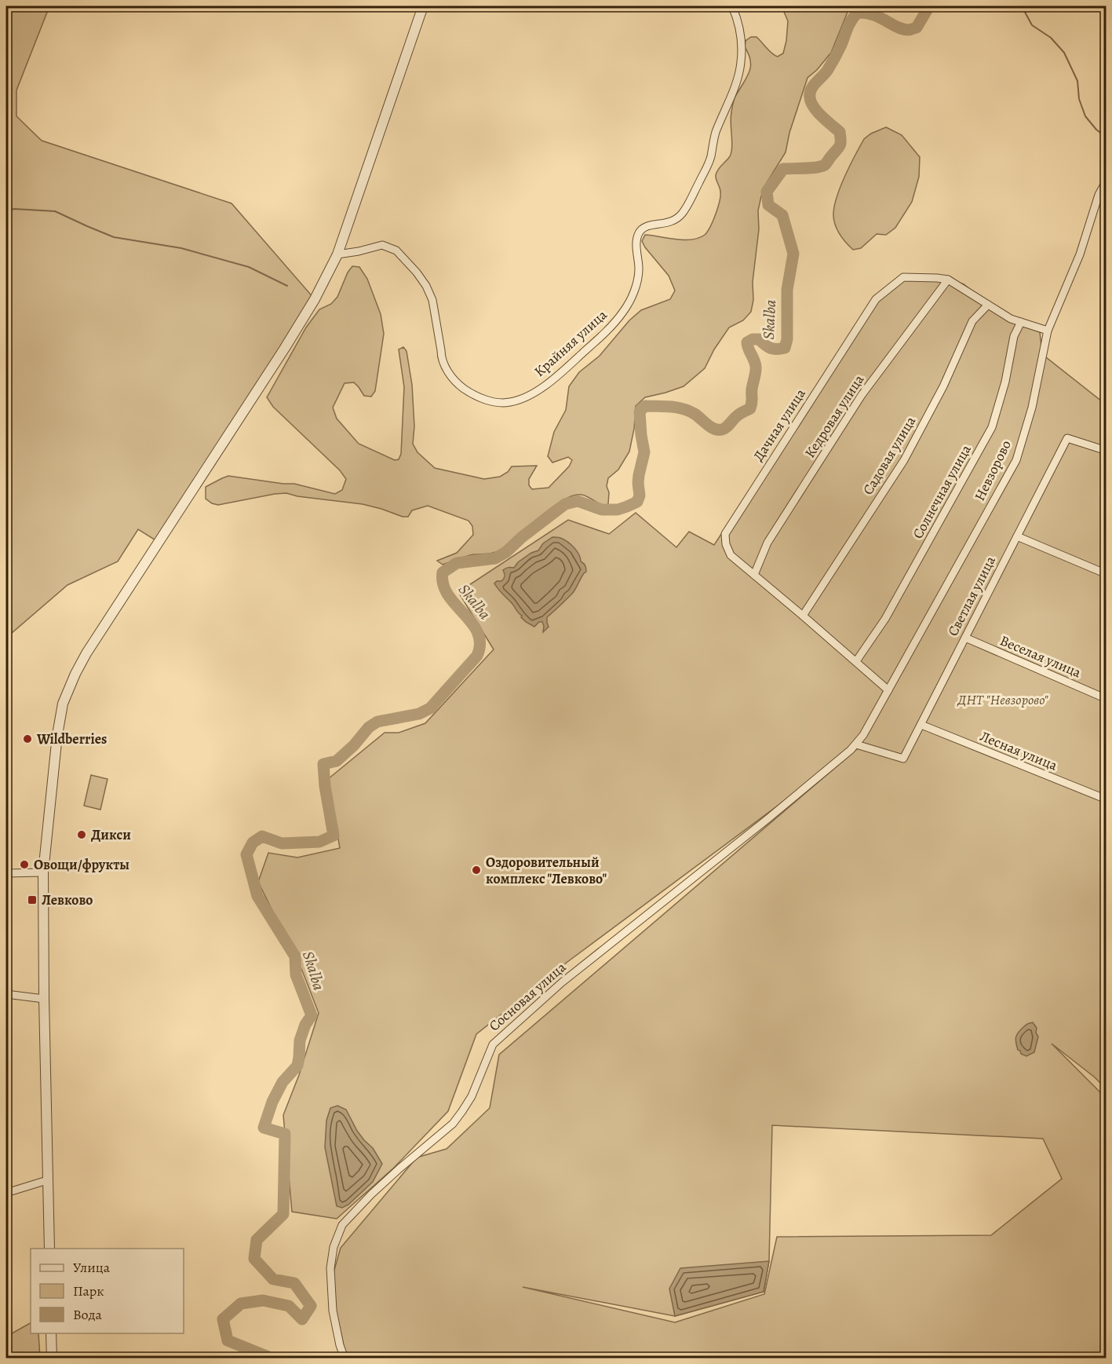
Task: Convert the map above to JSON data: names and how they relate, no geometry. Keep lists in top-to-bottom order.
{
  "streets": {
    "street": [
      "Крайняя улица",
      "Кедровая улица",
      "Дачная улица",
      "Садовая улица",
      "Невзорово",
      "Солнечная улица",
      "Светлая улица",
      "Веселая улица",
      "Лесная улица",
      "Сосновая улица"
    ]
  },
  "crossings": [
    ["Кедровая улица", "Дачная улица"],
    ["Дачная улица", "Садовая улица"],
    ["Дачная улица", "Невзорово"],
    ["Дачная улица", "Солнечная улица"],
    ["Невзорово", "Светлая улица"],
    ["Невзорово", "Сосновая улица"],
    ["Светлая улица", "Веселая улица"],
    ["Светлая улица", "Лесная улица"],
    ["Светлая улица", "Сосновая улица"]
  ],
  "water": ["Skalba"],
  "parks": ["ДНТ \"Невзорово\""],
  "places": {
    "other": [
      "Wildberries",
      "Дикси",
      "Овощи/фрукты",
      "Оздоровительный комплекс \"Левково\""
    ],
    "transit": ["Левково"]
  },
  "legend": ["Улица", "Парк", "Вода"]
}
